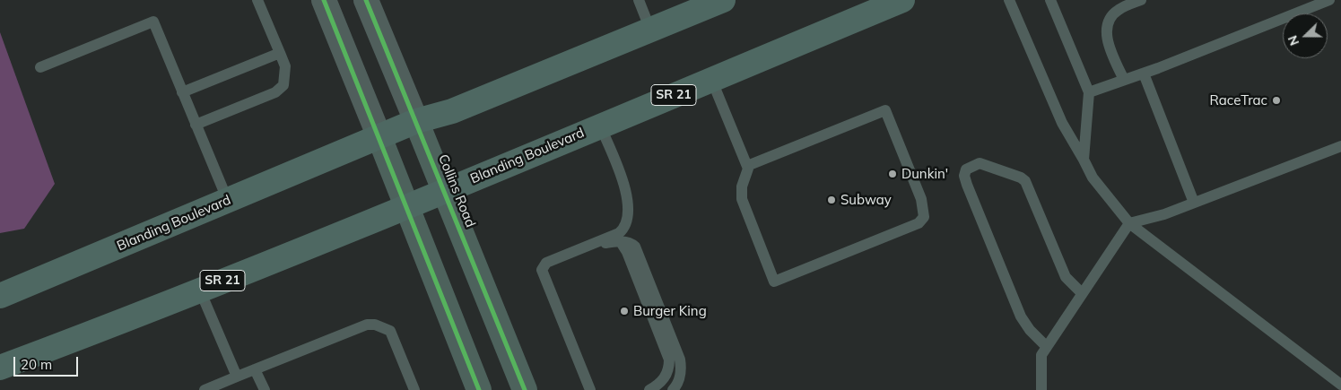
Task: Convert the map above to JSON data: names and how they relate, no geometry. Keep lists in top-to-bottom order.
{
  "streets": {
    "main road": ["SR 21", "Blanding Boulevard", "Collins Road"]
  },
  "crossings": [
    ["Blanding Boulevard", "Collins Road"]
  ],
  "places": [
    "RaceTrac",
    "Dunkin'",
    "Subway",
    "Burger King"
  ],
  "scale_bar": "20 m",
  "north": "left"
}
